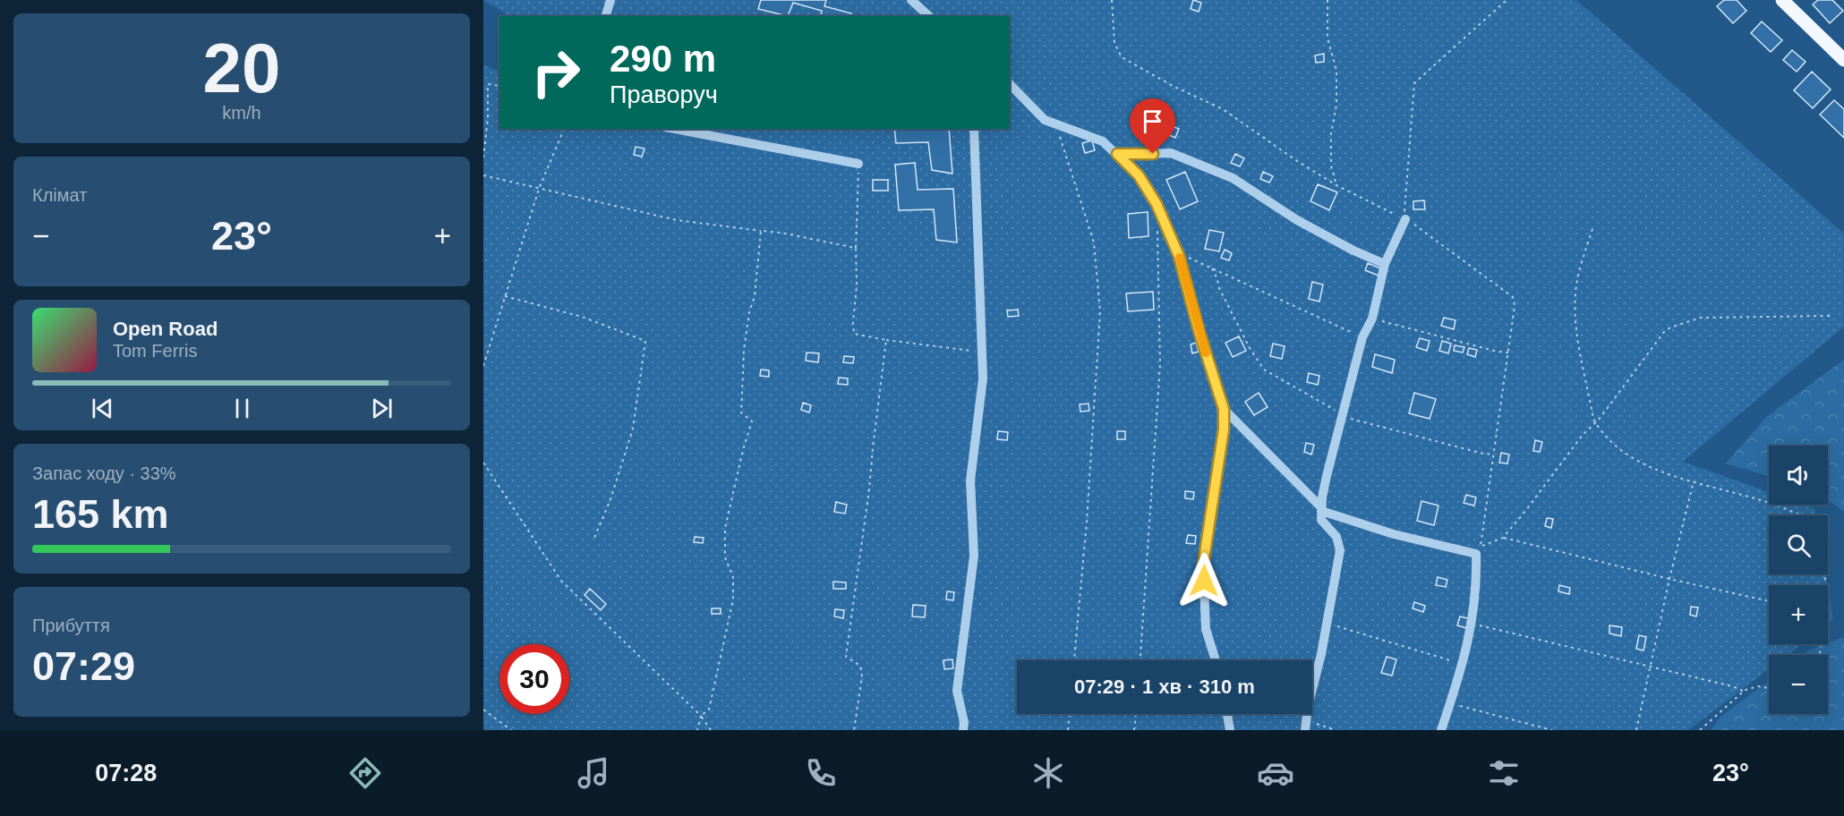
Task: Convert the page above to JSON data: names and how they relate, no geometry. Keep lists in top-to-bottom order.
{
  "page": {
    "tile": [
      ["20", "km/h"],
      "Клімат",
      ["Запас ходу · 33%", "165 km"],
      ["Прибуття", "07:29"]
    ],
    "turn": ["290 m", "Праворуч"],
    "heat": ["−", "23°", "+"],
    "song": ["Open Road", "Tom Ferris"],
    "map_buttons": ["+", "−"],
    "limit": "30",
    "trip": "07:29 · 1 хв · 310 m",
    "tabs": ["07:28", "23°"]
  }
}
